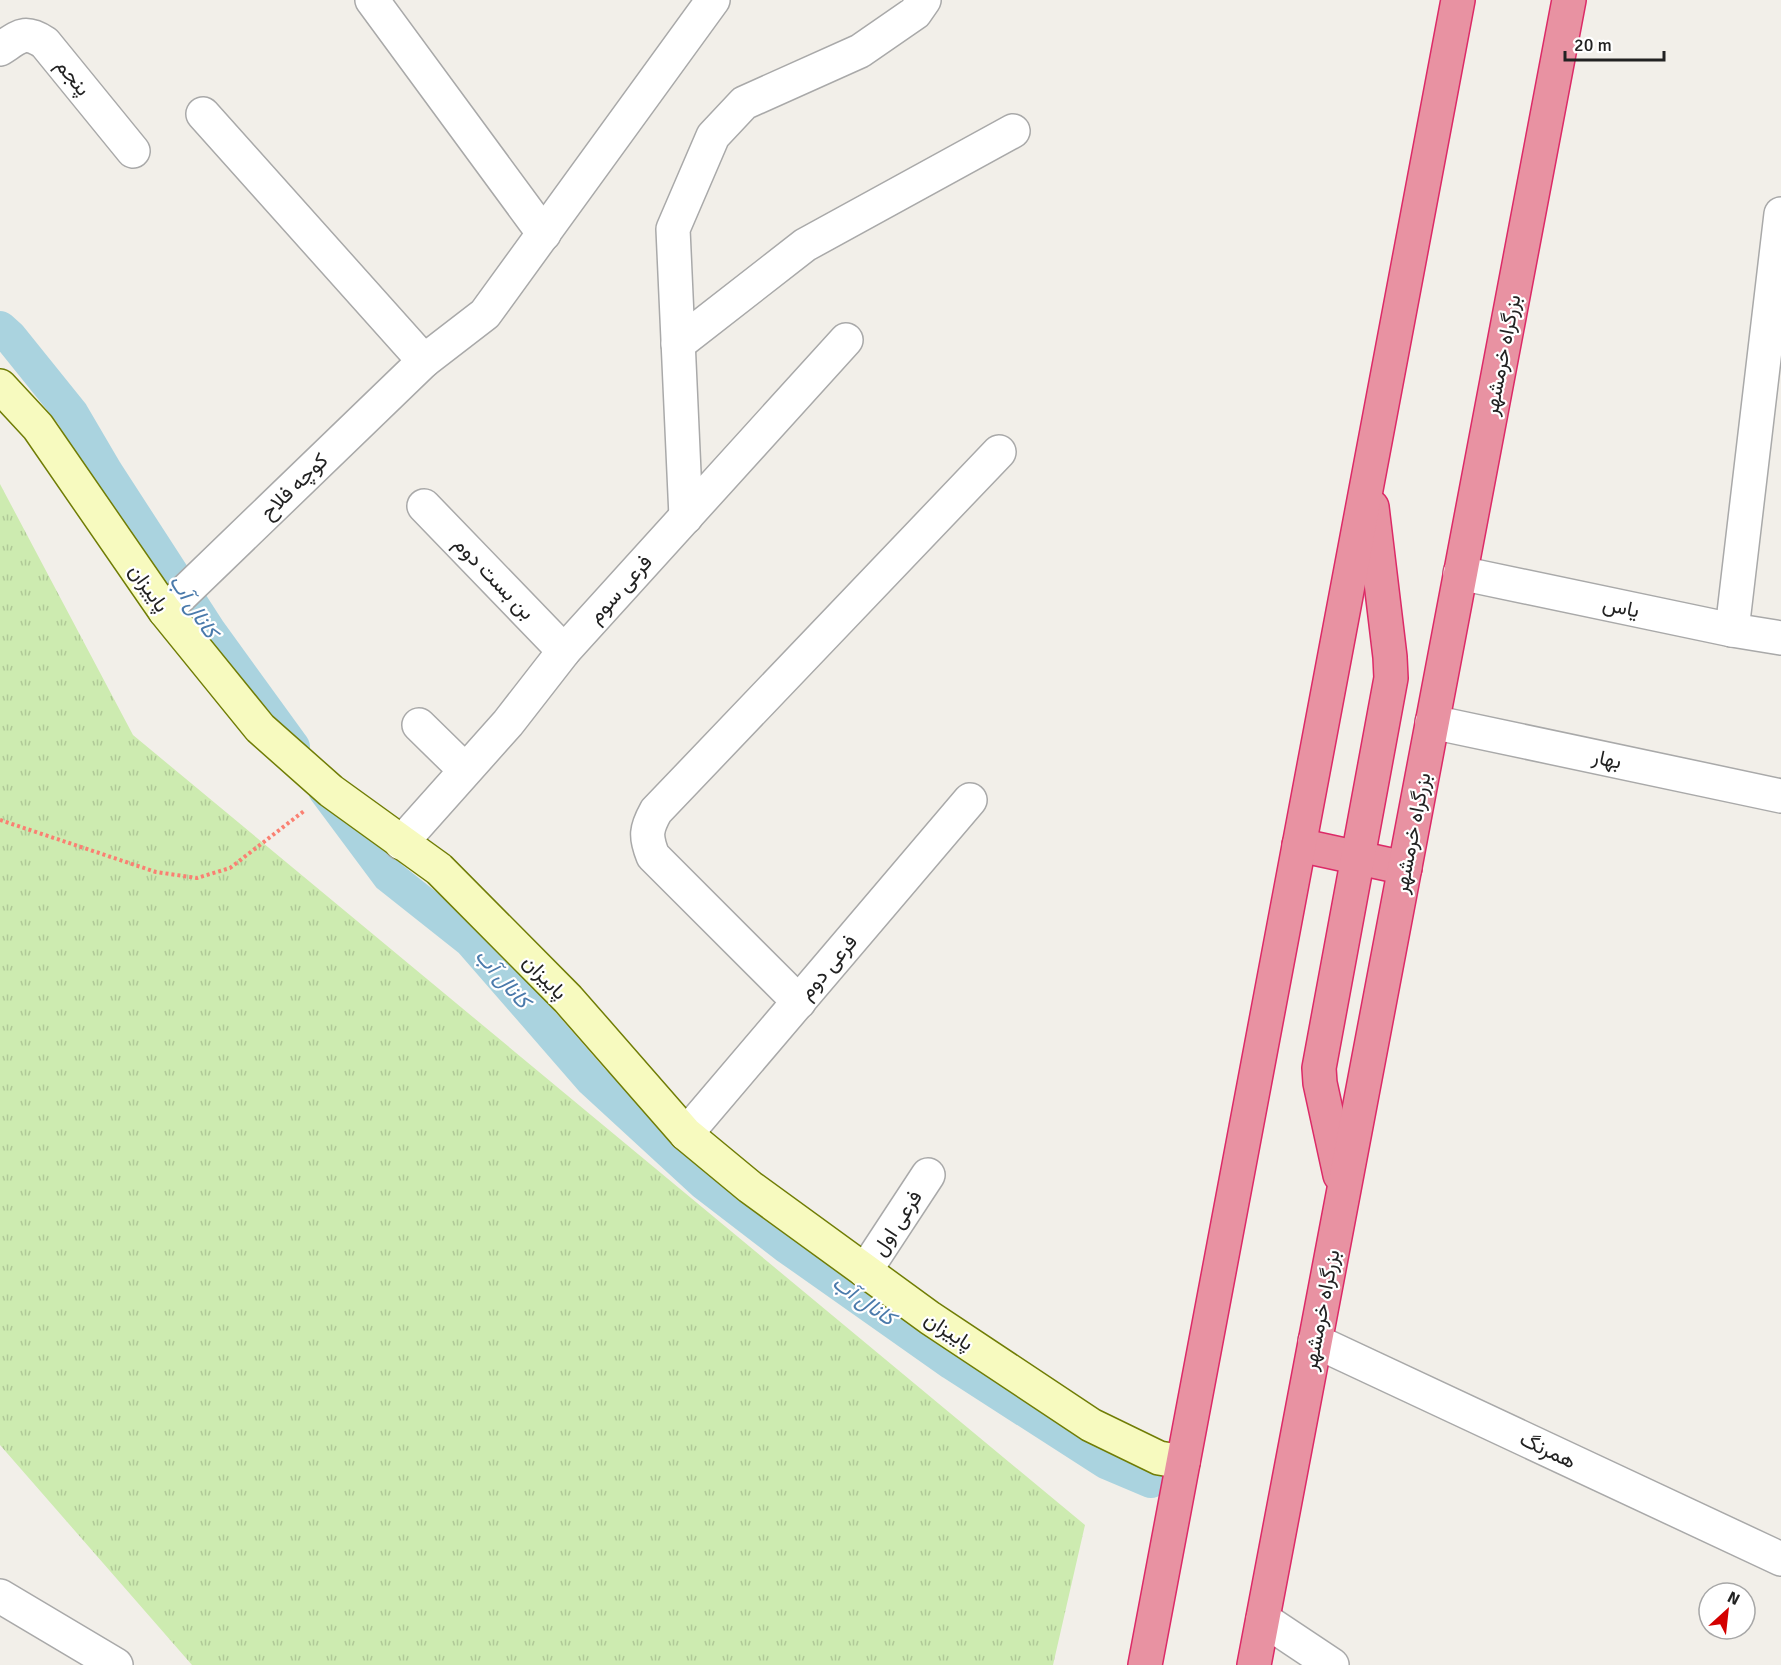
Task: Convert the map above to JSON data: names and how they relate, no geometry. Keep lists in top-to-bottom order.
{
  "streets": {
    "highway": ["بزرگراه خرمشهر"],
    "main road": ["پاییزان"],
    "street": [
      "پنجم",
      "کوچه فلاح",
      "بن بست دوم",
      "فرعی سوم",
      "یاس",
      "بهار",
      "فرعی دوم",
      "فرعی اول",
      "همرنگ"
    ]
  },
  "crossings": [
    ["بزرگراه خرمشهر", "یاس"],
    ["بزرگراه خرمشهر", "بهار"],
    ["بزرگراه خرمشهر", "همرنگ"],
    ["کوچه فلاح", "پاییزان"],
    ["بن بست دوم", "فرعی سوم"],
    ["پاییزان", "فرعی سوم"],
    ["پاییزان", "فرعی دوم"],
    ["پاییزان", "فرعی اول"]
  ],
  "water": ["کانال آب"],
  "scale_bar": "20 m",
  "north": "top right"
}
